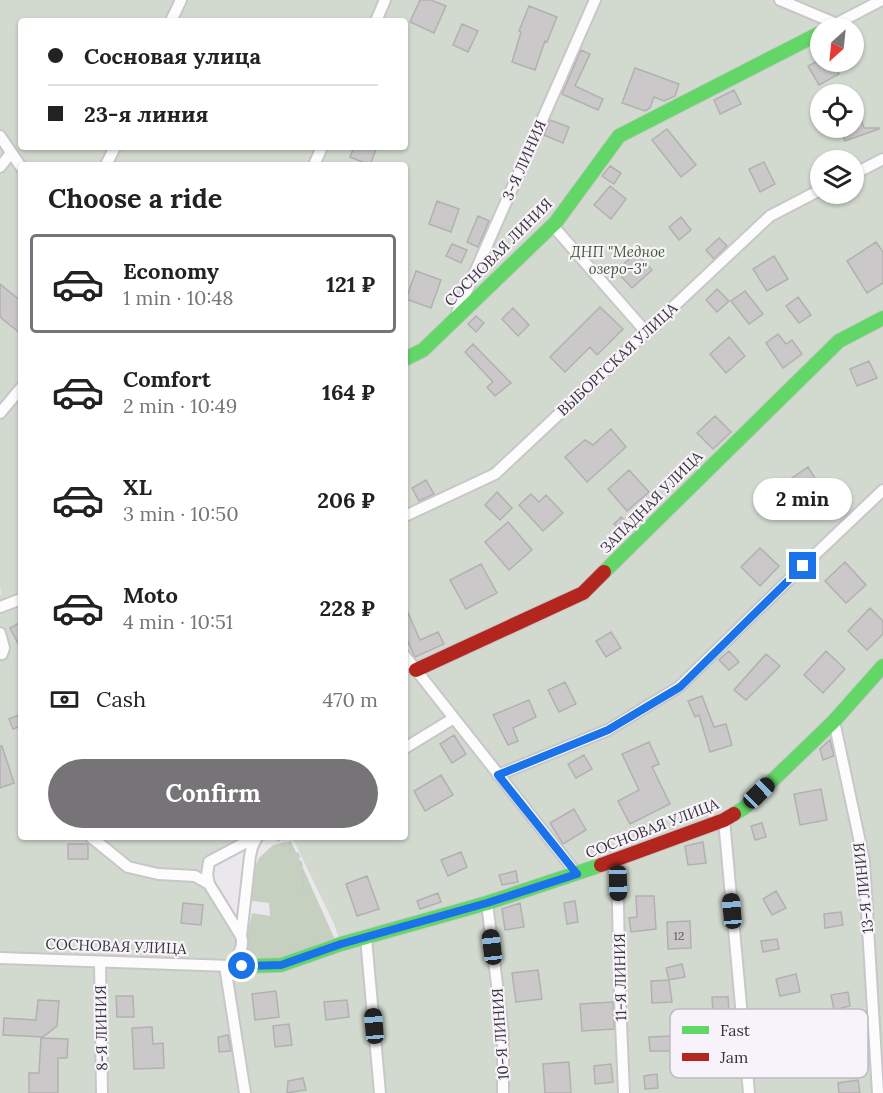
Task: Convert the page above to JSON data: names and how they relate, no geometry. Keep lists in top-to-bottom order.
{
  "streets": {
    "street": [
      "3-Я ЛИНИЯ",
      "СОСНОВАЯ ЛИНИЯ",
      "ВЫБОРГСКАЯ УЛИЦА",
      "ЗАПАДНАЯ УЛИЦА",
      "СОСНОВАЯ УЛИЦА",
      "13-Я ЛИНИЯ",
      "11-Я ЛИНИЯ",
      "8-Я ЛИНИЯ",
      "10-Я ЛИНИЯ"
    ]
  },
  "crossings": [
    ["3-Я ЛИНИЯ", "СОСНОВАЯ ЛИНИЯ"],
    ["СОСНОВАЯ УЛИЦА", "13-Я ЛИНИЯ"],
    ["СОСНОВАЯ УЛИЦА", "11-Я ЛИНИЯ"],
    ["СОСНОВАЯ УЛИЦА", "8-Я ЛИНИЯ"],
    ["СОСНОВАЯ УЛИЦА", "10-Я ЛИНИЯ"]
  ],
  "parks": ["ДНП \"Медное озеро-3\""],
  "house_numbers": ["12"],
  "legend": ["Fast", "Jam"],
  "north": "bottom left",
  "page": {
    "banner": ["Сосновая улица", "23-я линия"],
    "heading": "Choose a ride",
    "list": [
      {
        "name": "Economy",
        "note": "1 min · 10:48",
        "value": "121 ₽"
      },
      {
        "name": "Comfort",
        "note": "2 min · 10:49",
        "value": "164 ₽"
      },
      {
        "name": "XL",
        "note": "3 min · 10:50",
        "value": "206 ₽"
      },
      {
        "name": "Moto",
        "note": "4 min · 10:51",
        "value": "228 ₽"
      }
    ],
    "bubble": "2 min",
    "pay": ["Cash", "470 m"],
    "buttons": "Confirm"
  }
}
